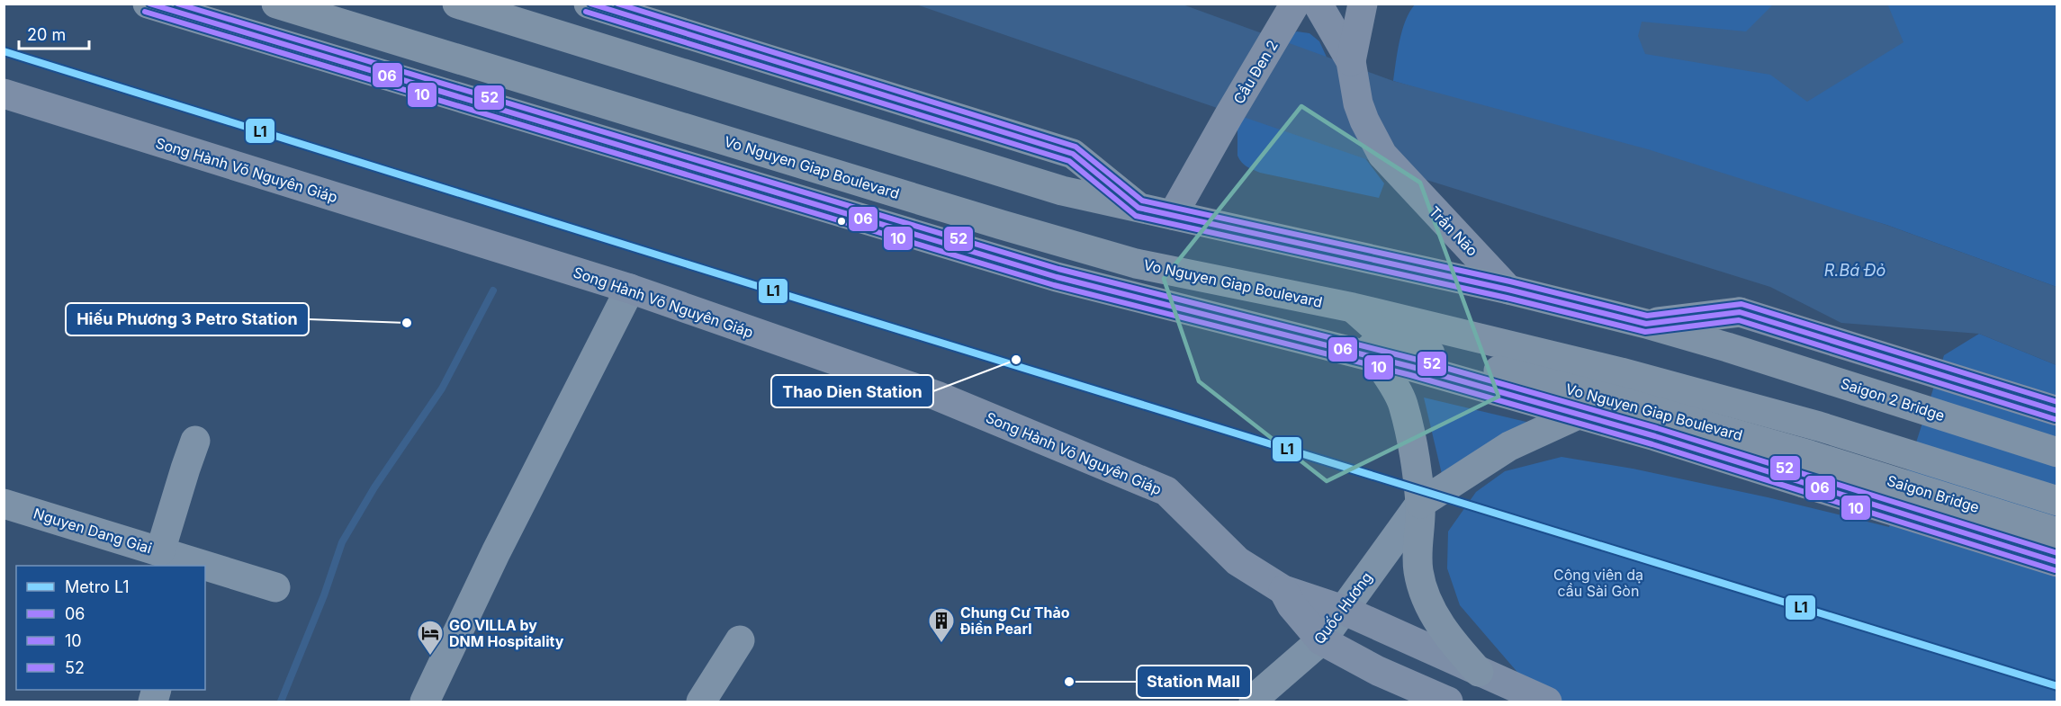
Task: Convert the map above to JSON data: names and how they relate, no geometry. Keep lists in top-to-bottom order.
{
  "streets": {
    "highway": ["Vo Nguyen Giap Boulevard", "Saigon 2 Bridge", "Saigon Bridge"],
    "main road": ["Cầu Đen 2", "Song Hành Võ Nguyên Giáp", "Trần Não"],
    "street": ["Nguyen Dang Giai", "Quốc Hương"]
  },
  "crossings": [
    ["Vo Nguyen Giap Boulevard", "Saigon Bridge"],
    ["Song Hành Võ Nguyên Giáp", "Quốc Hương"]
  ],
  "water": ["R.Bá Đỏ"],
  "parks": ["Công viên dạ cầu Sài Gòn"],
  "places": {
    "other": ["Hiếu Phương 3 Petro Station", "Thao Dien Station", "Station Mall"],
    "building": ["Chung Cư Thảo Điền Pearl"],
    "hotel": ["GO VILLA by DNM Hospitality"]
  },
  "lines": [
    "transit line 06",
    "transit line 52",
    "transit line 10",
    "metro line L1"
  ],
  "legend": [
    "Metro L1",
    "06",
    "10",
    "52"
  ],
  "scale_bar": "20 m"
}
